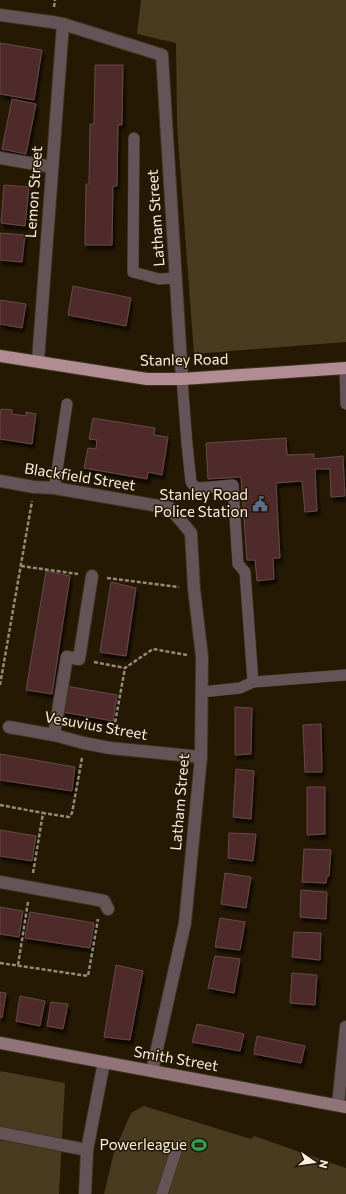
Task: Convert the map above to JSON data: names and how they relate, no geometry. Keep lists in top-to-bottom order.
{
  "streets": {
    "main road": ["Stanley Road"],
    "street": [
      "Lemon Street",
      "Latham Street",
      "Blackfield Street",
      "Vesuvius Street",
      "Smith Street"
    ]
  },
  "crossings": [
    ["Lemon Street", "Latham Street"],
    ["Lemon Street", "Stanley Road"],
    ["Latham Street", "Stanley Road"],
    ["Latham Street", "Blackfield Street"],
    ["Latham Street", "Vesuvius Street"],
    ["Latham Street", "Smith Street"]
  ],
  "places": {
    "public building": ["Stanley Road Police Station"],
    "sports": ["Powerleague"]
  },
  "north": "right"
}
